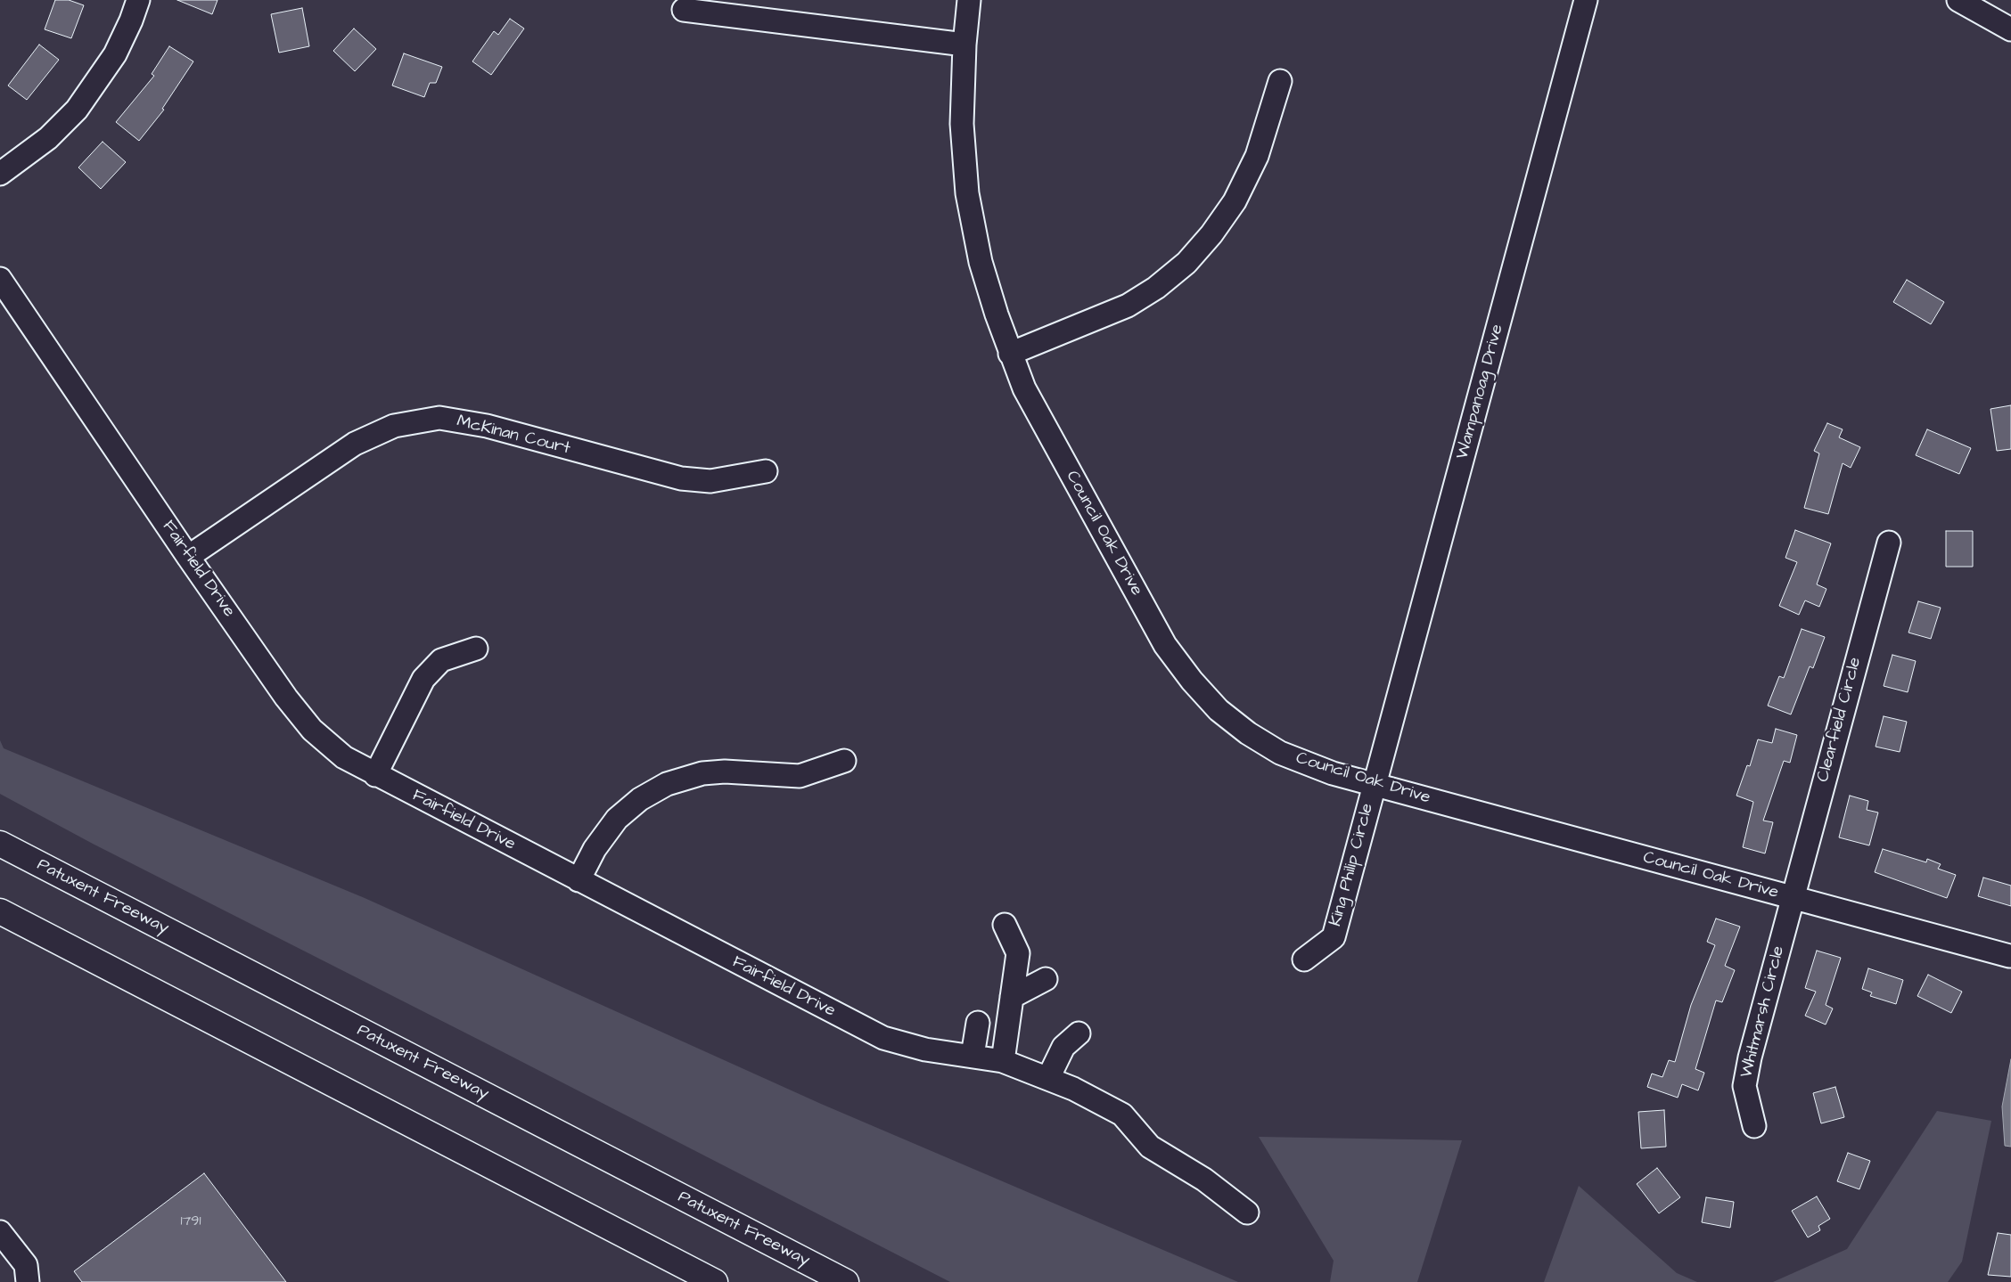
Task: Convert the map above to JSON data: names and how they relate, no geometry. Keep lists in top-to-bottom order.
{
  "streets": {
    "highway": ["Patuxent Freeway"],
    "street": [
      "Wampanoag Drive",
      "McKinan Court",
      "Council Oak Drive",
      "Fairfield Drive",
      "Clearfield Circle",
      "King Philip Circle",
      "Whitmarsh Circle"
    ]
  },
  "crossings": [
    ["Wampanoag Drive", "Council Oak Drive"],
    ["Wampanoag Drive", "King Philip Circle"],
    ["McKinan Court", "Fairfield Drive"],
    ["Council Oak Drive", "Clearfield Circle"],
    ["Council Oak Drive", "King Philip Circle"],
    ["Council Oak Drive", "Whitmarsh Circle"],
    ["Clearfield Circle", "Whitmarsh Circle"]
  ],
  "house_numbers": ["1791"]
}
